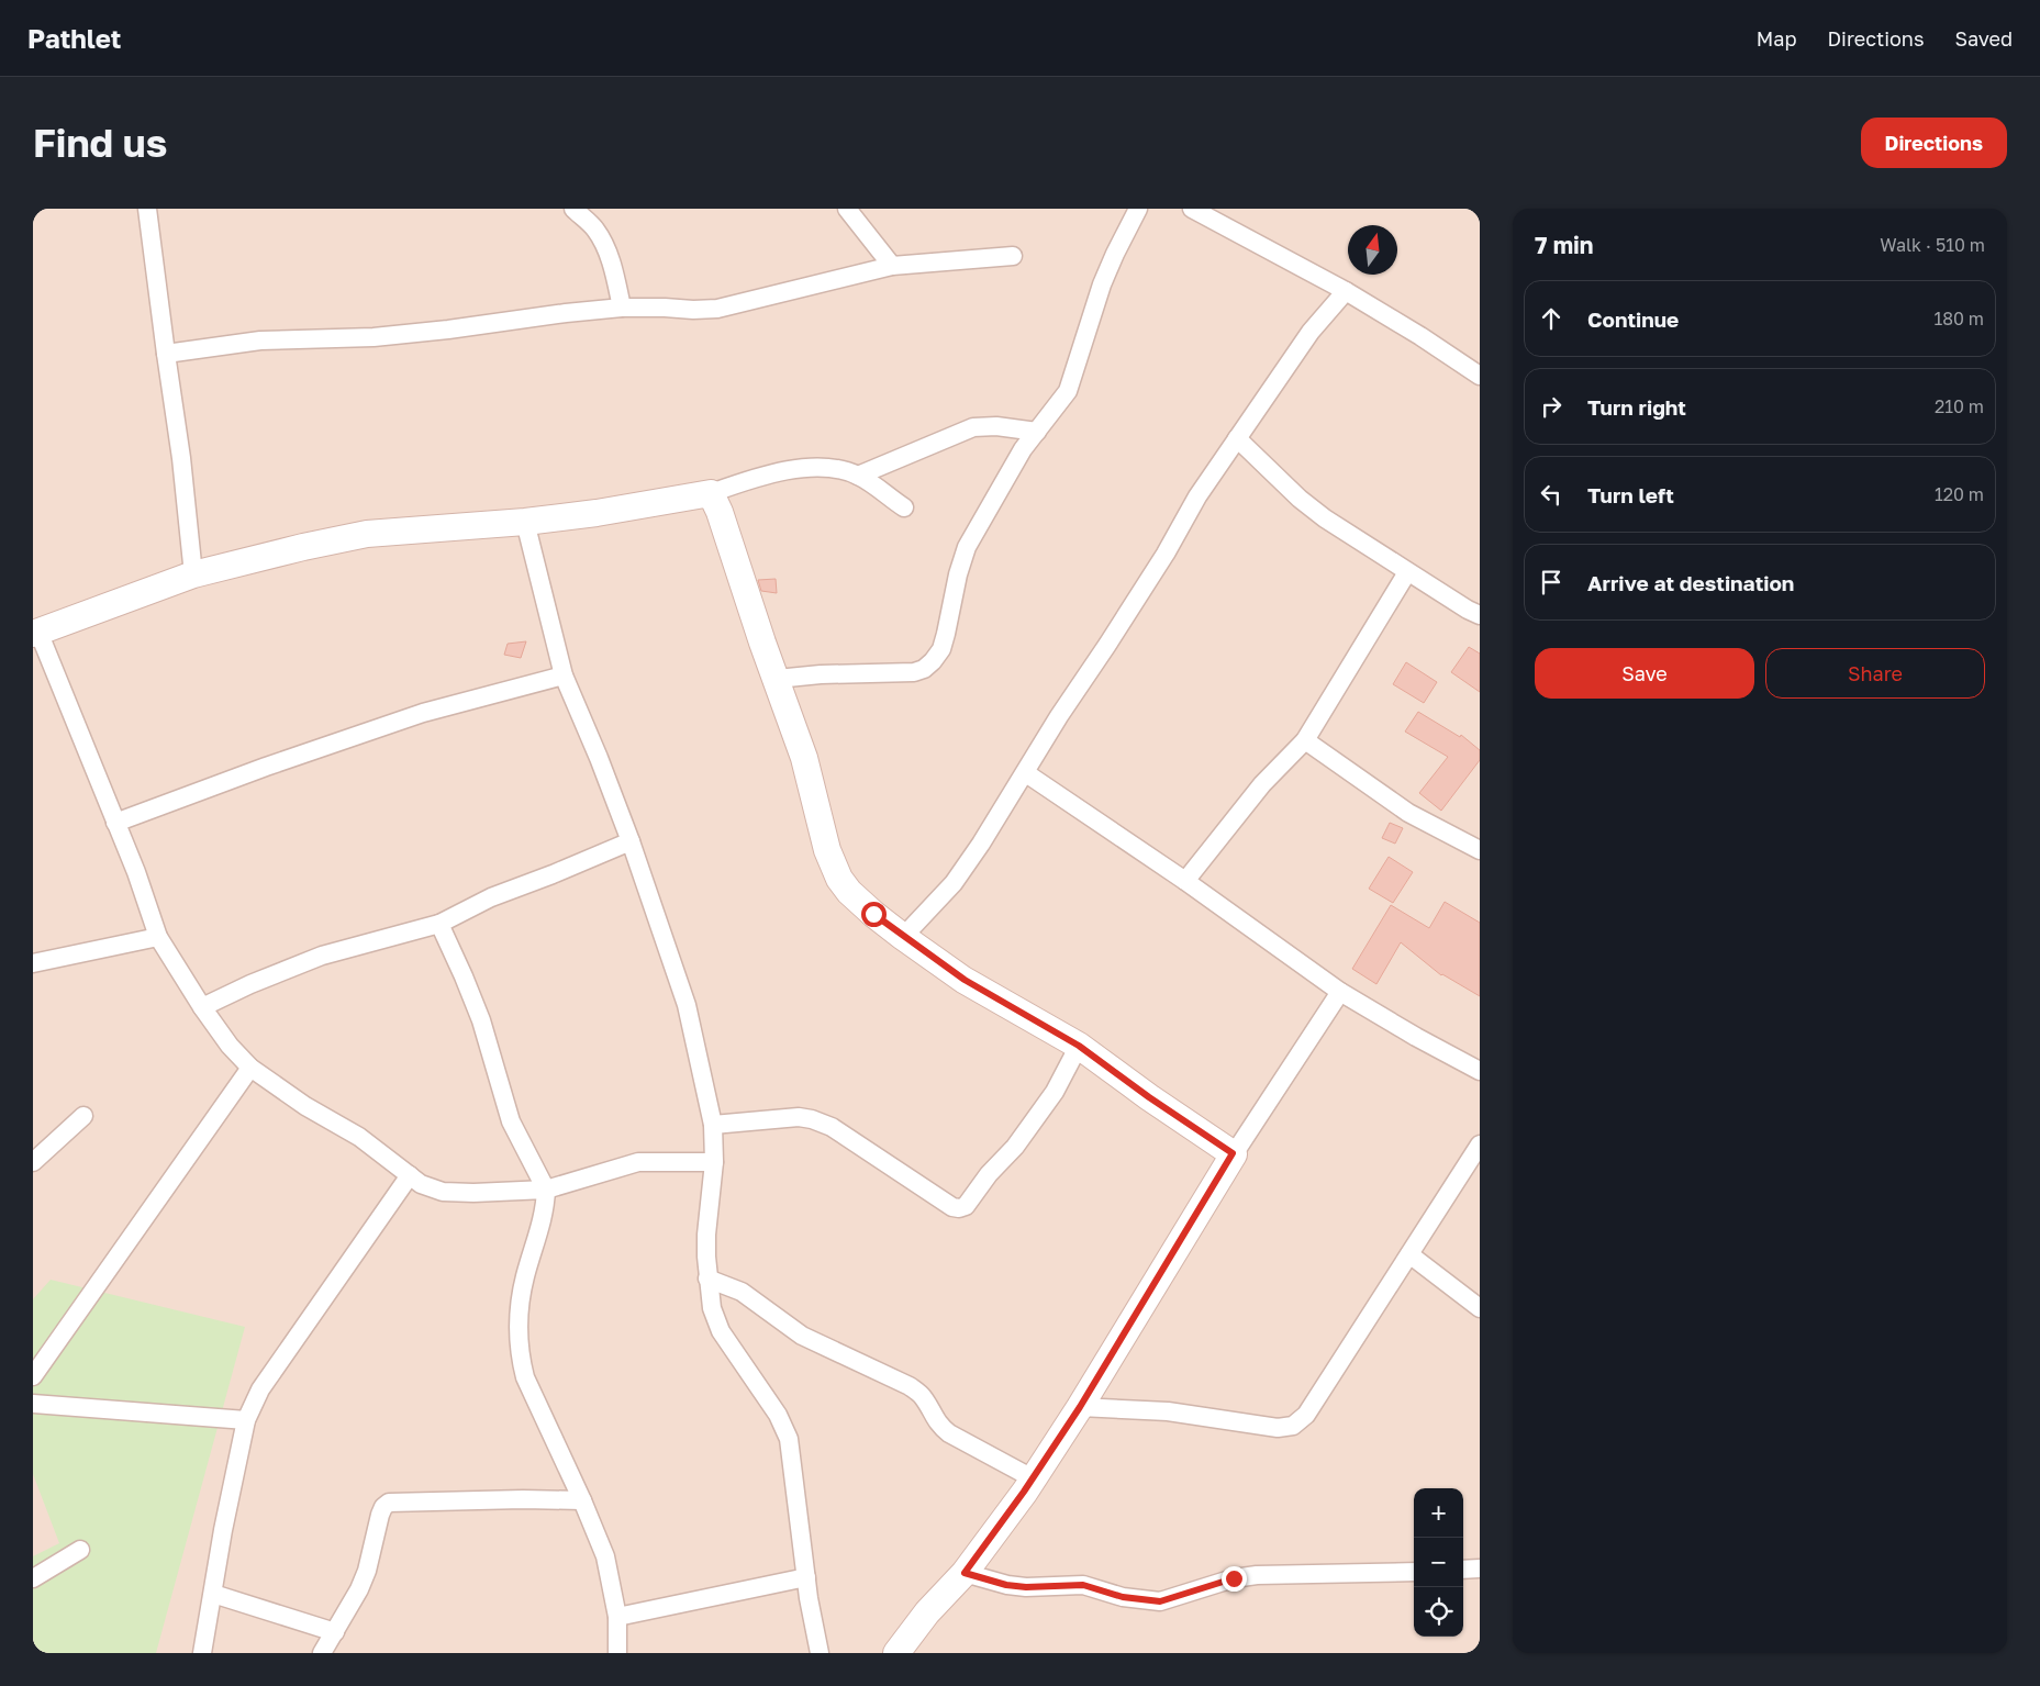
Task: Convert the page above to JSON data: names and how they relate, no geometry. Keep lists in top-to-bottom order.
{
  "north": "top",
  "page": {
    "header": "Pathlet",
    "nav": ["Map", "Directions", "Saved"],
    "buttons": [
      "Directions",
      ["Save", "Share"]
    ],
    "title": "Find us",
    "heading": ["7 min", "Walk · 510 m"],
    "list": [
      ["Continue", "180 m"],
      ["Turn right", "210 m"],
      ["Turn left", "120 m"],
      "Arrive at destination"
    ],
    "map_buttons": ["+", "−"]
  }
}
